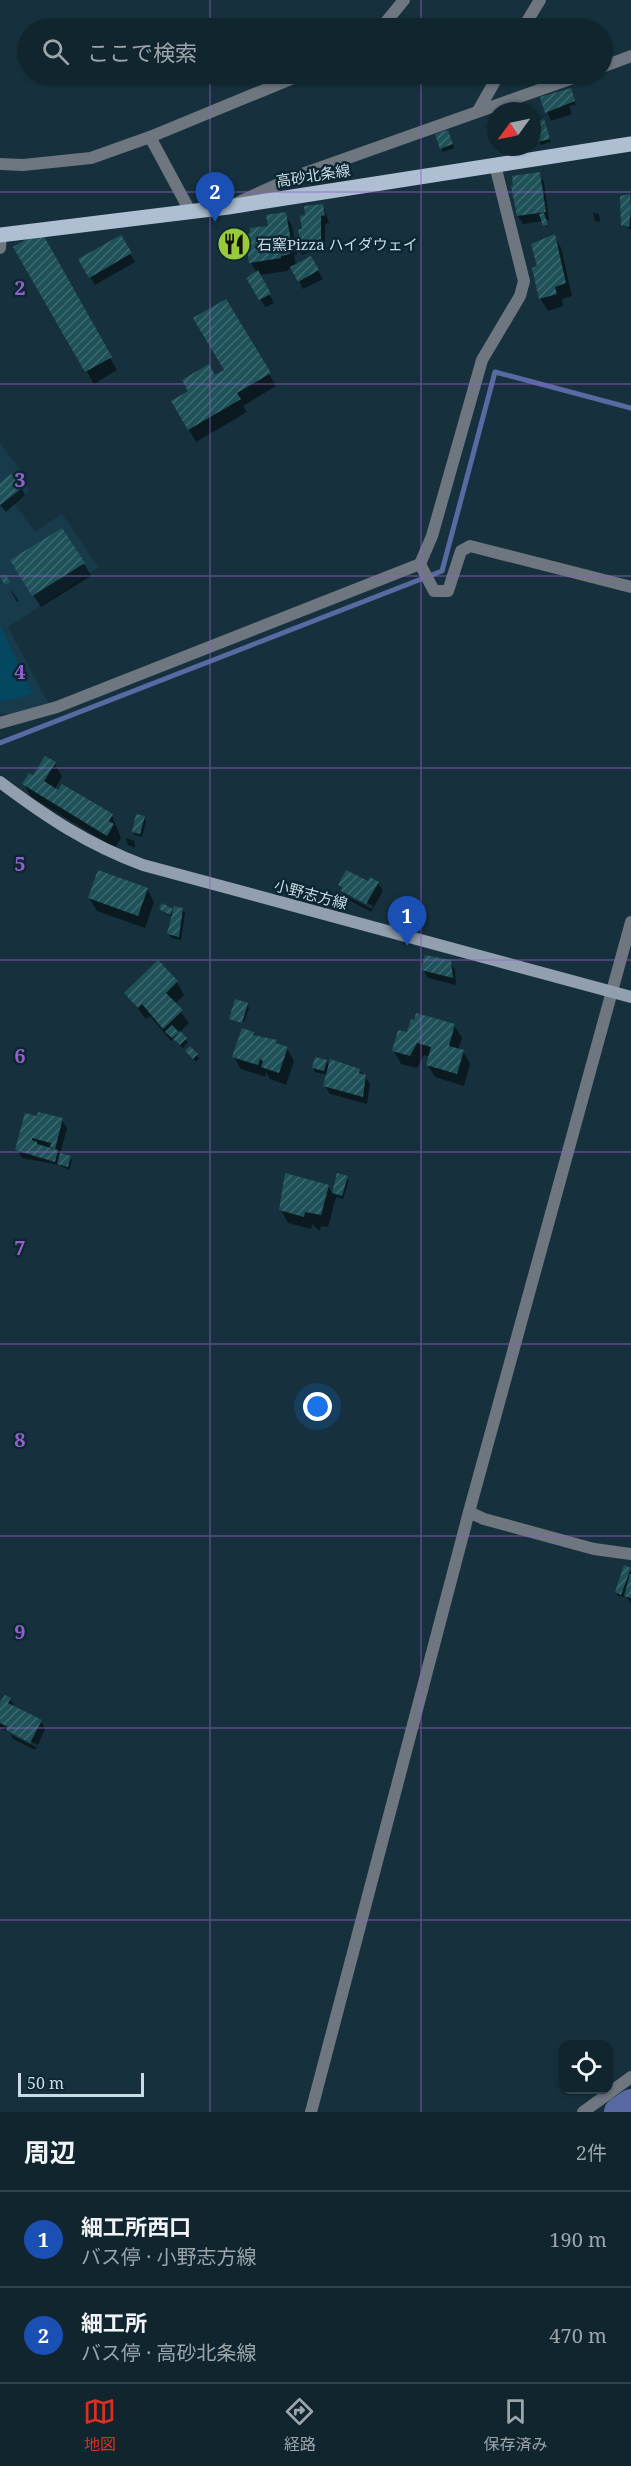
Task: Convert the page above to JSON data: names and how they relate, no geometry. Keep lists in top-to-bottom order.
{
  "streets": {
    "main road": ["高砂北条線", "小野志方線"]
  },
  "places": {
    "restaurant": ["石窯Pizza ハイダウェイ"]
  },
  "scale_bar": "50 m",
  "north": "bottom left",
  "page": {
    "search": "ここで検索",
    "pins": ["2", "1"],
    "scale": "50 m",
    "heading": ["周辺", "2件"],
    "list": [
      {
        "mark": "1",
        "name": "細工所西口",
        "note": "バス停 · 小野志方線",
        "value": "190 m"
      },
      {
        "mark": "2",
        "name": "細工所",
        "note": "バス停 · 高砂北条線",
        "value": "470 m"
      }
    ],
    "nav": ["地図", "経路", "保存済み"]
  },
  "grid": {
    "rows": [
      "2",
      "3",
      "4",
      "5",
      "6",
      "7",
      "8",
      "9"
    ]
  }
}
